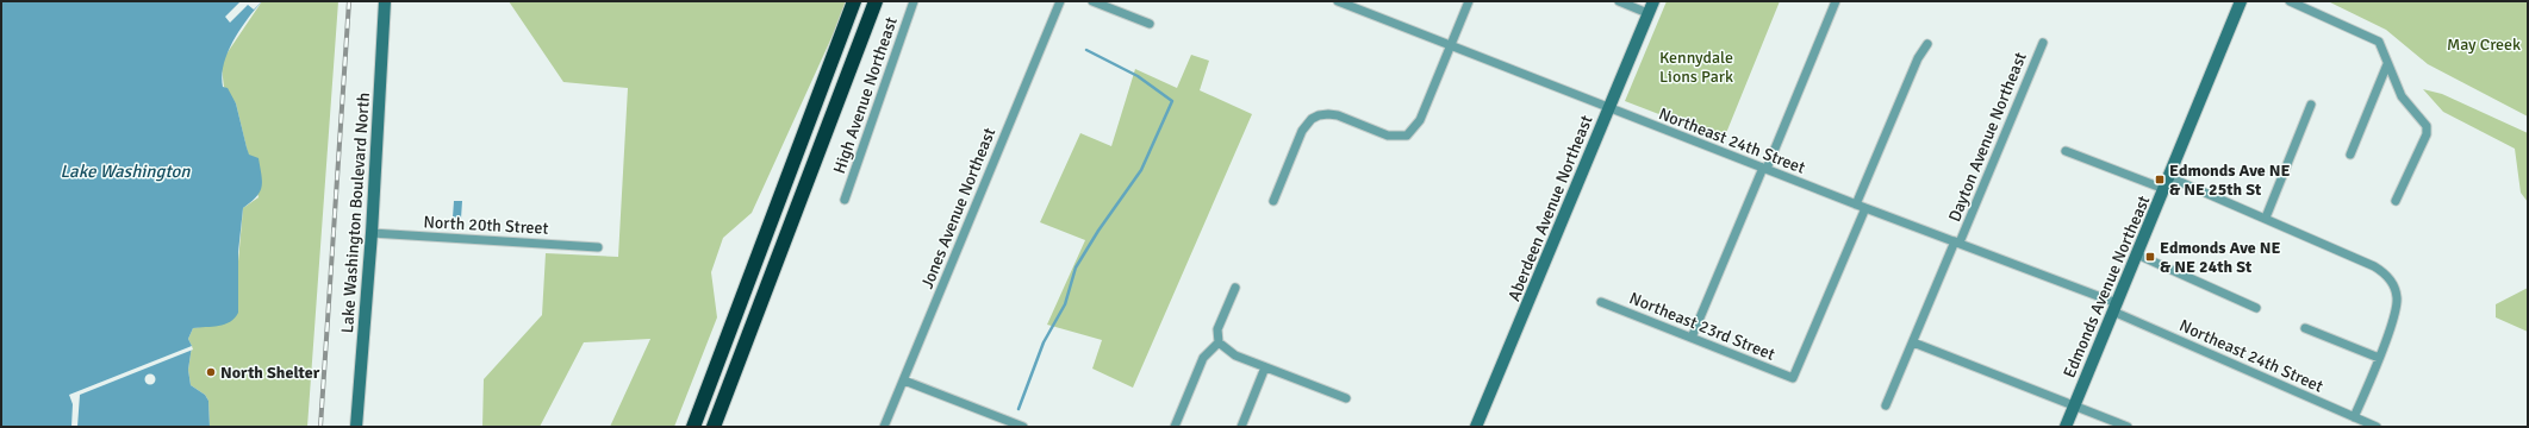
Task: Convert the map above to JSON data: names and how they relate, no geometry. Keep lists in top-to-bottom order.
{
  "streets": {
    "street": [
      "High Avenue Northeast",
      "Dayton Avenue Northeast",
      "Northeast 24th Street",
      "Jones Avenue Northeast",
      "Aberdeen Avenue Northeast",
      "Lake Washington Boulevard North",
      "North 20th Street",
      "Edmonds Avenue Northeast",
      "Northeast 23rd Street"
    ]
  },
  "crossings": [
    ["Dayton Avenue Northeast", "Northeast 24th Street"],
    ["Northeast 24th Street", "Aberdeen Avenue Northeast"],
    ["Northeast 24th Street", "Edmonds Avenue Northeast"],
    ["Northeast 24th Street", "Northeast 23rd Street"],
    ["Lake Washington Boulevard North", "North 20th Street"]
  ],
  "water": ["Lake Washington"],
  "parks": ["May Creek", "Kennydale Lions Park"],
  "places": {
    "transit": ["Edmonds Ave NE & NE 25th St", "Edmonds Ave NE & NE 24th St"],
    "other": ["North Shelter"]
  }
}
